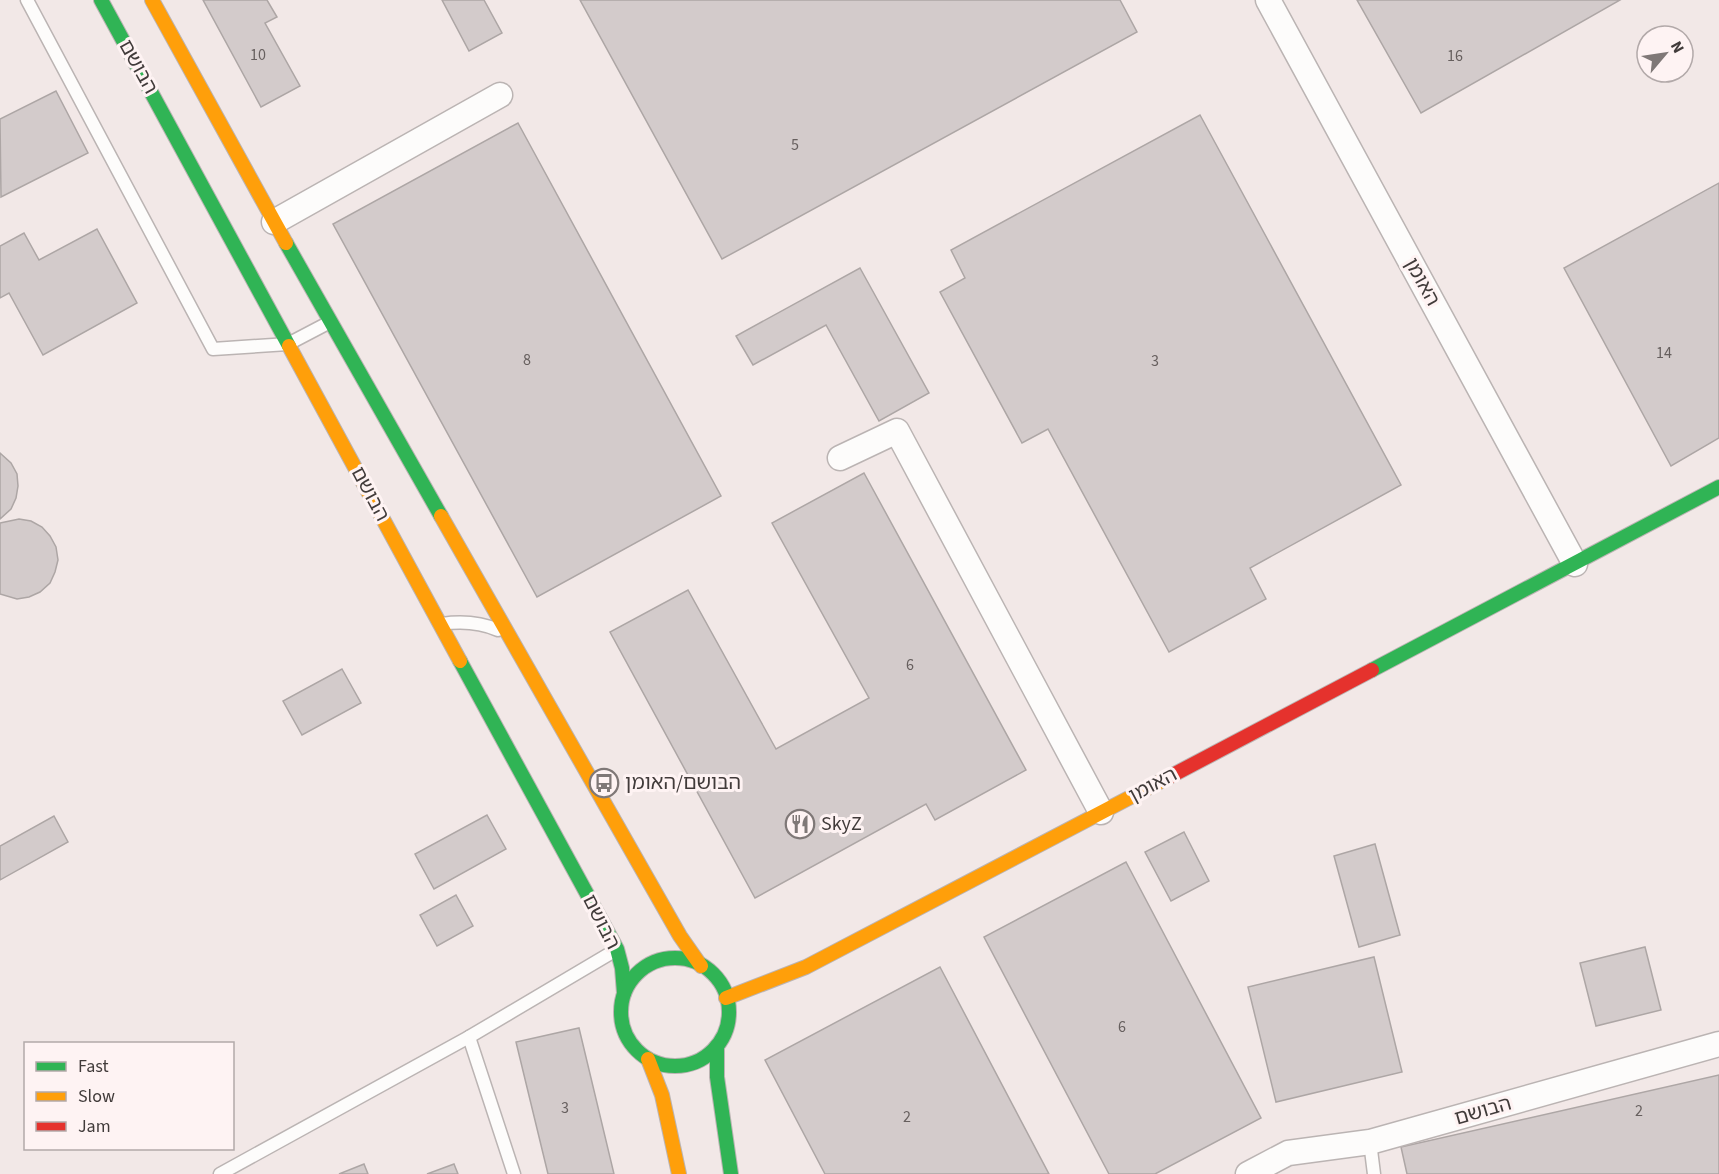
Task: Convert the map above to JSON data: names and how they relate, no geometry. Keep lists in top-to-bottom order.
{
  "streets": {
    "street": ["הבושם", "האומן"]
  },
  "crossings": [
    ["הבושם", "האומן"]
  ],
  "places": {
    "bus stop": ["הבושם/האומן"],
    "restaurant": ["SkyZ"]
  },
  "house_numbers": [
    "10",
    "16",
    "5",
    "14",
    "8",
    "3",
    "6",
    "6",
    "3",
    "2",
    "2"
  ],
  "legend": ["Fast", "Slow", "Jam"],
  "north": "top right"
}
